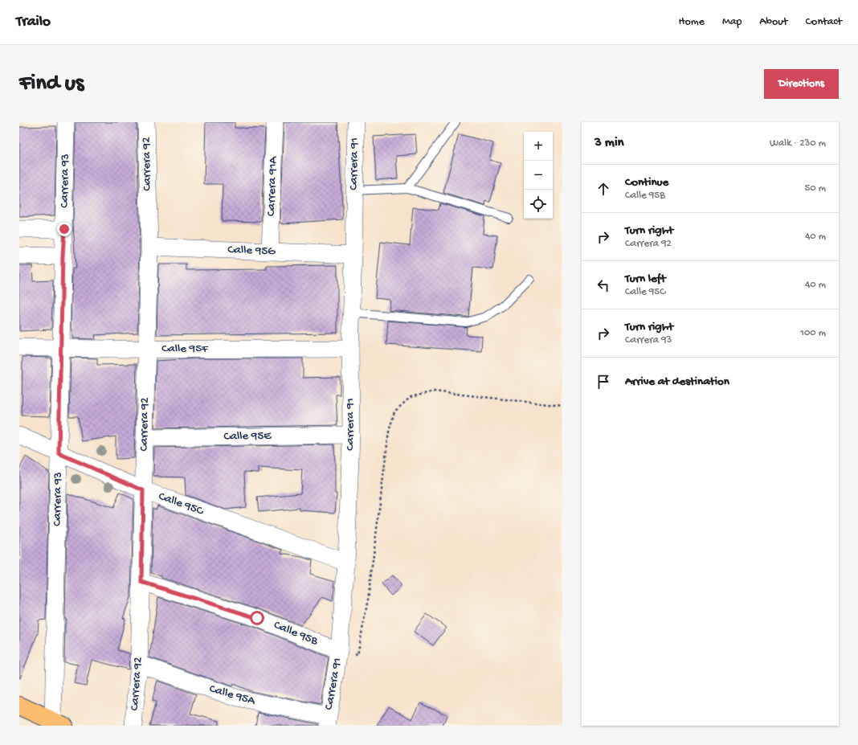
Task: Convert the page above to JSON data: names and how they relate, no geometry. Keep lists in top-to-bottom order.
{
  "streets": {
    "street": [
      "Carrera 92",
      "Carrera 91",
      "Carrera 93",
      "Carrera 91A",
      "Calle 95G",
      "Calle 95F",
      "Calle 95E",
      "Calle 95C",
      "Calle 95B",
      "Calle 95A"
    ]
  },
  "crossings": [
    ["Carrera 92", "Calle 95G"],
    ["Carrera 92", "Calle 95F"],
    ["Carrera 92", "Calle 95E"],
    ["Carrera 92", "Calle 95C"],
    ["Carrera 92", "Calle 95B"],
    ["Carrera 92", "Calle 95A"],
    ["Carrera 91", "Calle 95G"],
    ["Carrera 91", "Calle 95F"],
    ["Carrera 91", "Calle 95E"],
    ["Carrera 91", "Calle 95C"],
    ["Carrera 91", "Calle 95B"],
    ["Carrera 91", "Calle 95A"],
    ["Carrera 93", "Calle 95F"],
    ["Carrera 93", "Calle 95C"],
    ["Carrera 91A", "Calle 95G"]
  ],
  "page": {
    "header": "Trailo",
    "nav": [
      "Home",
      "Map",
      "About",
      "Contact"
    ],
    "buttons": "Directions",
    "title": "Find us",
    "heading": ["3 min", "Walk · 230 m"],
    "map_buttons": ["+", "−"],
    "list": [
      ["Continue", "Calle 95B", "50 m"],
      ["Turn right", "Carrera 92", "40 m"],
      ["Turn left", "Calle 95C", "40 m"],
      ["Turn right", "Carrera 93", "100 m"],
      "Arrive at destination"
    ]
  }
}
